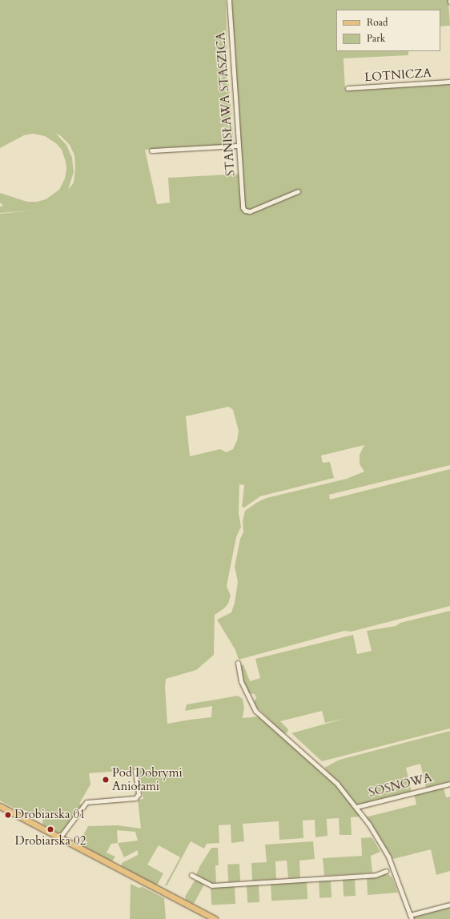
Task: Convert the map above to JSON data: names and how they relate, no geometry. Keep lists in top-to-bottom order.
{
  "streets": {
    "street": ["LOTNICZA", "STANISŁAWA STASZICA", "SOSNOWA"]
  },
  "places": ["Pod Dobrymi Aniołami", "Drobiarska 01", "Drobiarska 02"],
  "legend": ["Road", "Park"]
}
